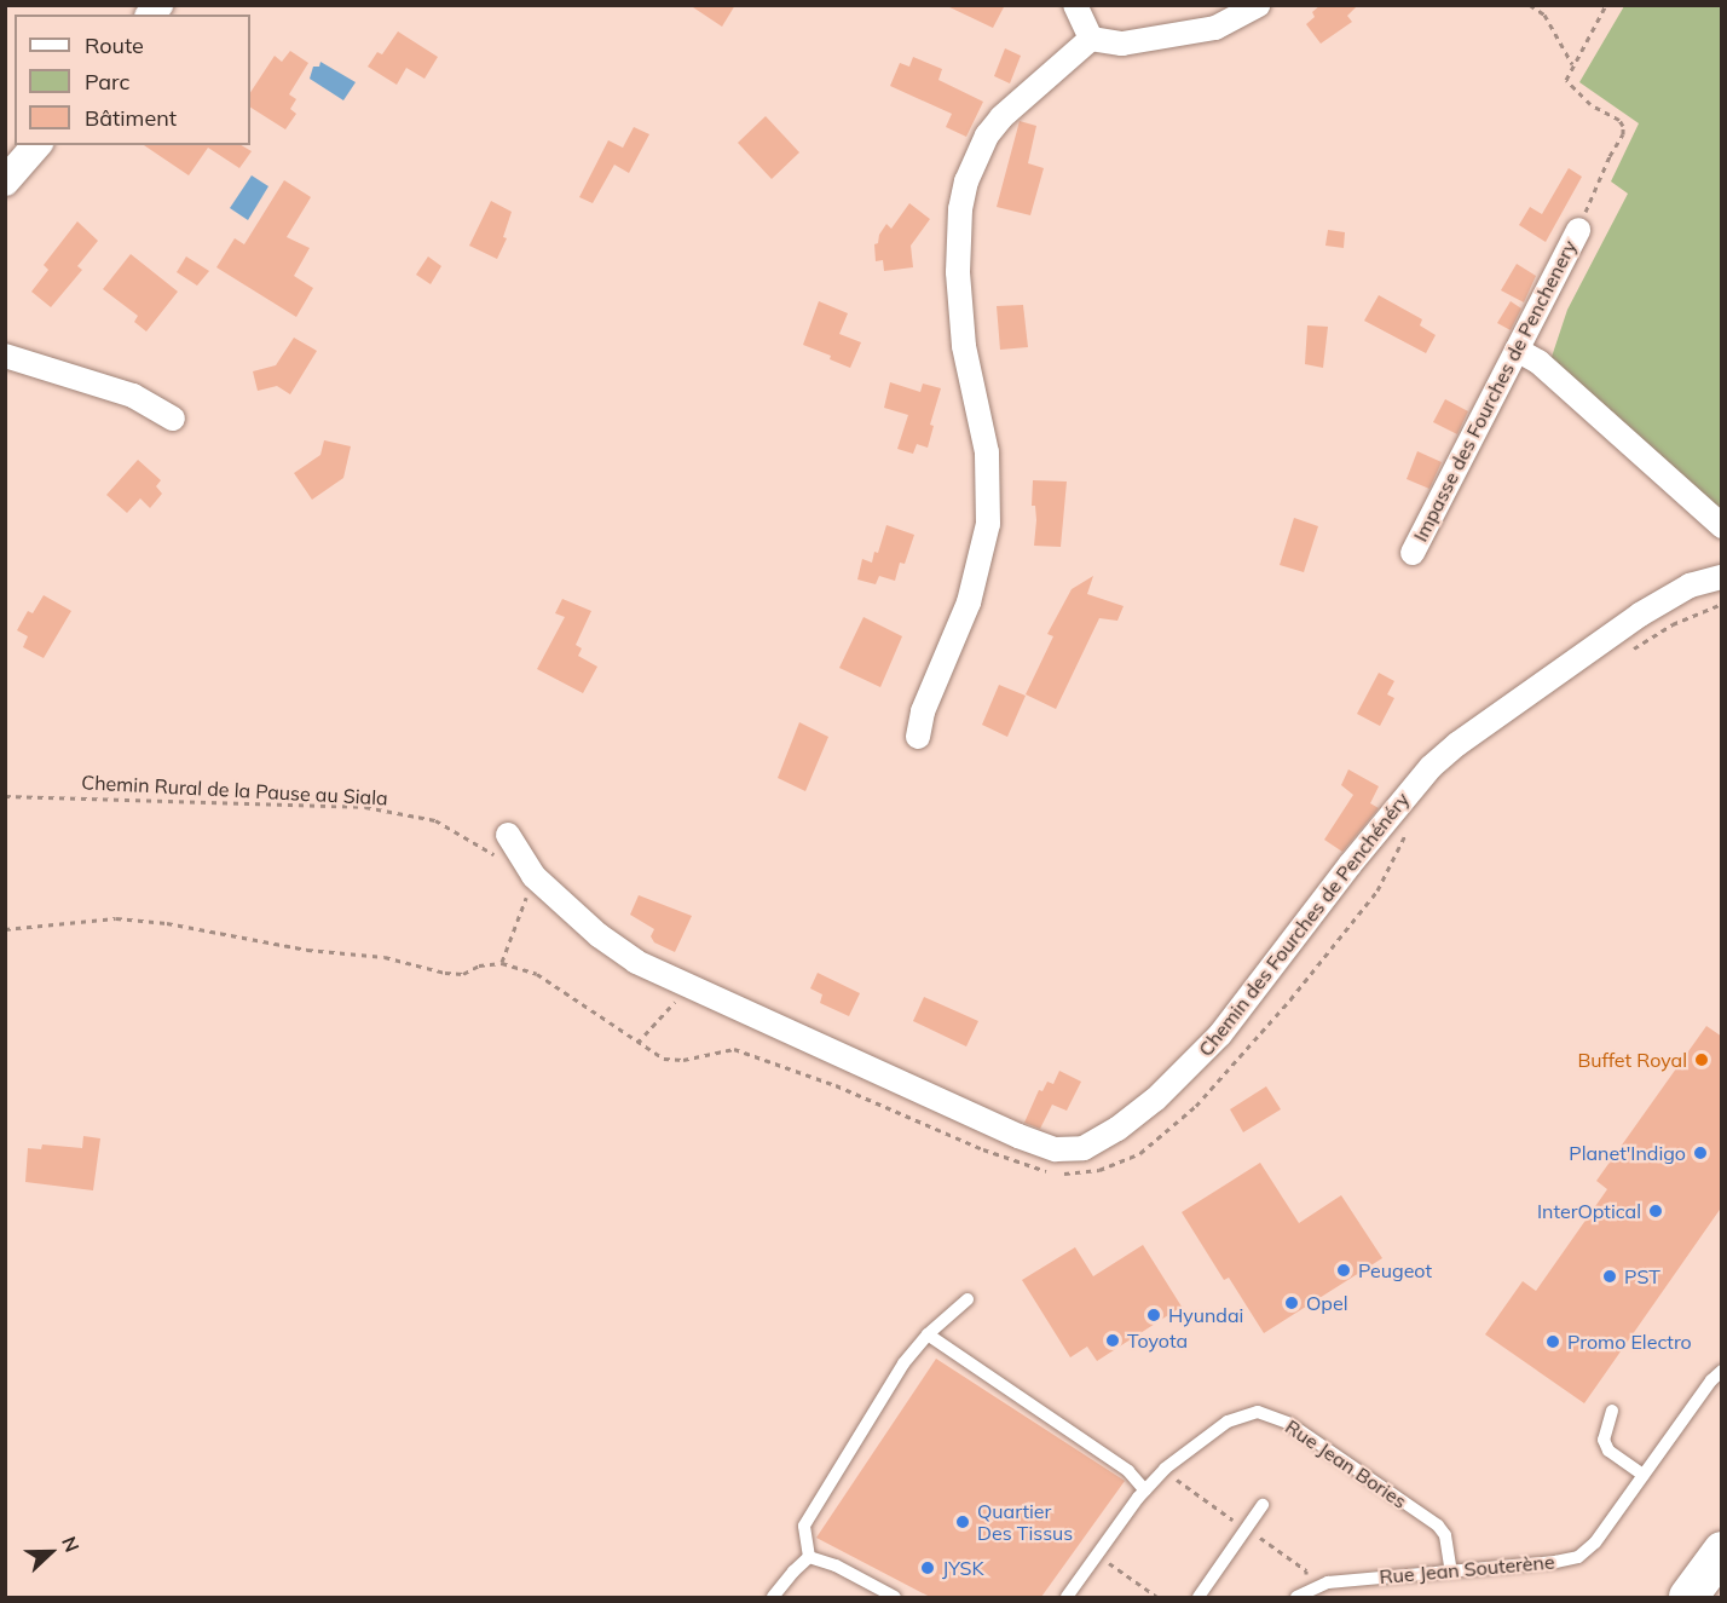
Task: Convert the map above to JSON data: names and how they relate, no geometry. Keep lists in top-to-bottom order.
{
  "streets": {
    "street": ["Impasse des Fourches de Penchenery", "Chemin des Fourches de Penchénéry"],
    "lane": ["Rue Jean Bories", "Rue Jean Souterène"],
    "path": ["Chemin Rural de la Pause au Siala"]
  },
  "crossings": [
    ["Rue Jean Bories", "Rue Jean Souterène"]
  ],
  "places": [
    "Buffet Royal",
    "Planet'Indigo",
    "InterOptical",
    "Peugeot",
    "PST",
    "Opel",
    "Hyundai",
    "Toyota",
    "Promo Electro",
    "Quartier Des Tissus",
    "JYSK"
  ],
  "legend": ["Route", "Parc", "Bâtiment"],
  "north": "right"
}
